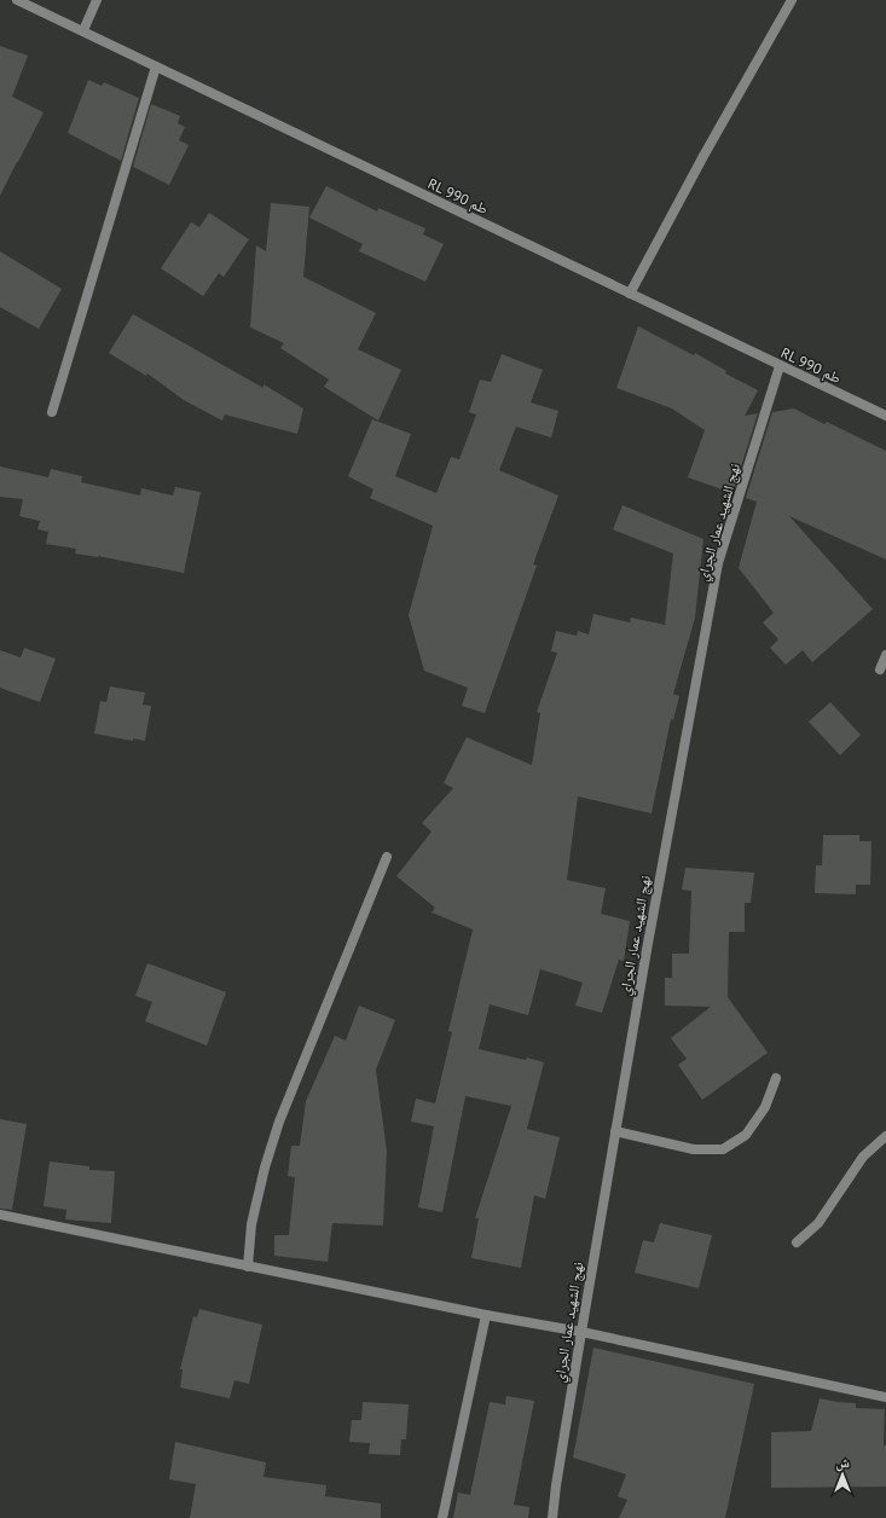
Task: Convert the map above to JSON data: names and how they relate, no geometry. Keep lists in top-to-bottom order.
{
  "streets": {
    "street": ["RL طم 990", "نهج الشهيد عمار الجراي"]
  },
  "crossings": [
    ["RL طم 990", "نهج الشهيد عمار الجراي"]
  ],
  "north": "top"
}
